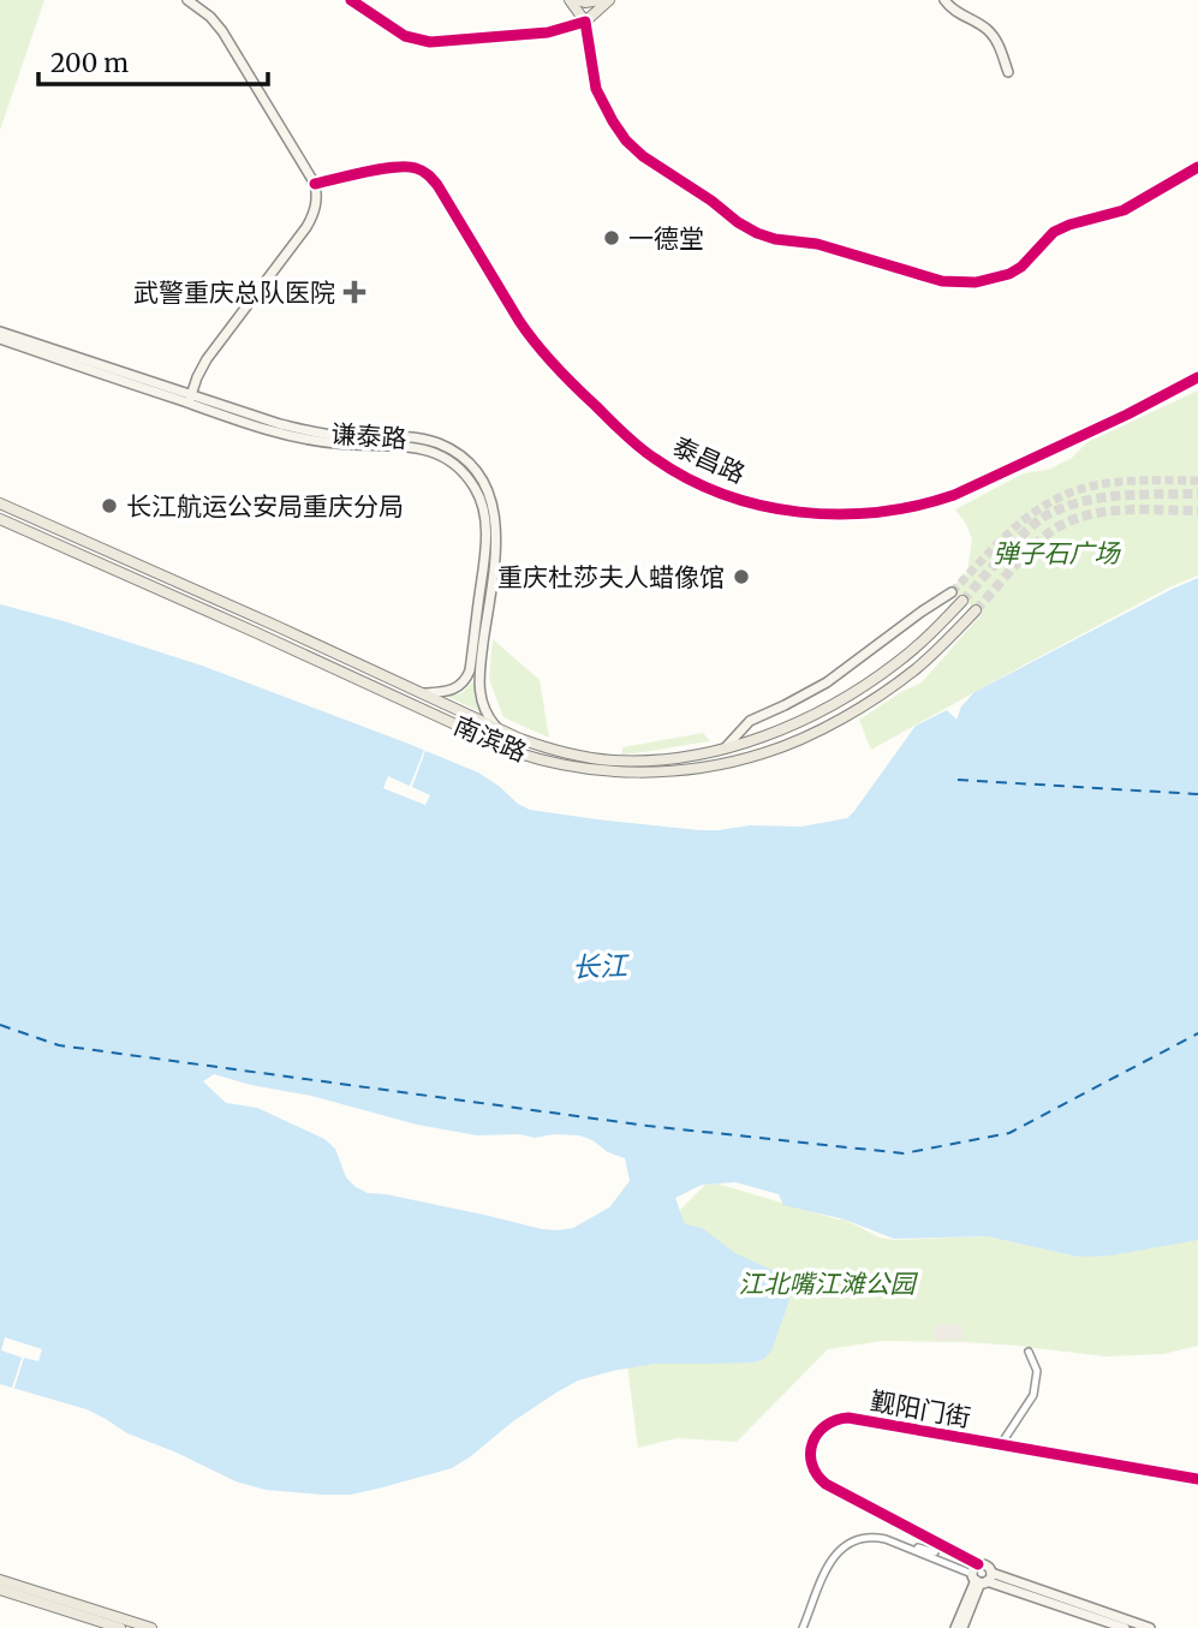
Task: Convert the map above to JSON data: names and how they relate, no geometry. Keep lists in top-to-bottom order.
{
  "streets": {
    "main road": ["南滨路"],
    "street": ["谦泰路", "泰昌路", "觐阳门街"]
  },
  "crossings": [
    ["谦泰路", "南滨路"]
  ],
  "water": ["长江"],
  "parks": ["弹子石广场", "江北嘴江滩公园"],
  "places": {
    "other": ["一德堂", "长江航运公安局重庆分局", "重庆杜莎夫人蜡像馆"],
    "health": ["武警重庆总队医院"]
  },
  "scale_bar": "200 m"
}
